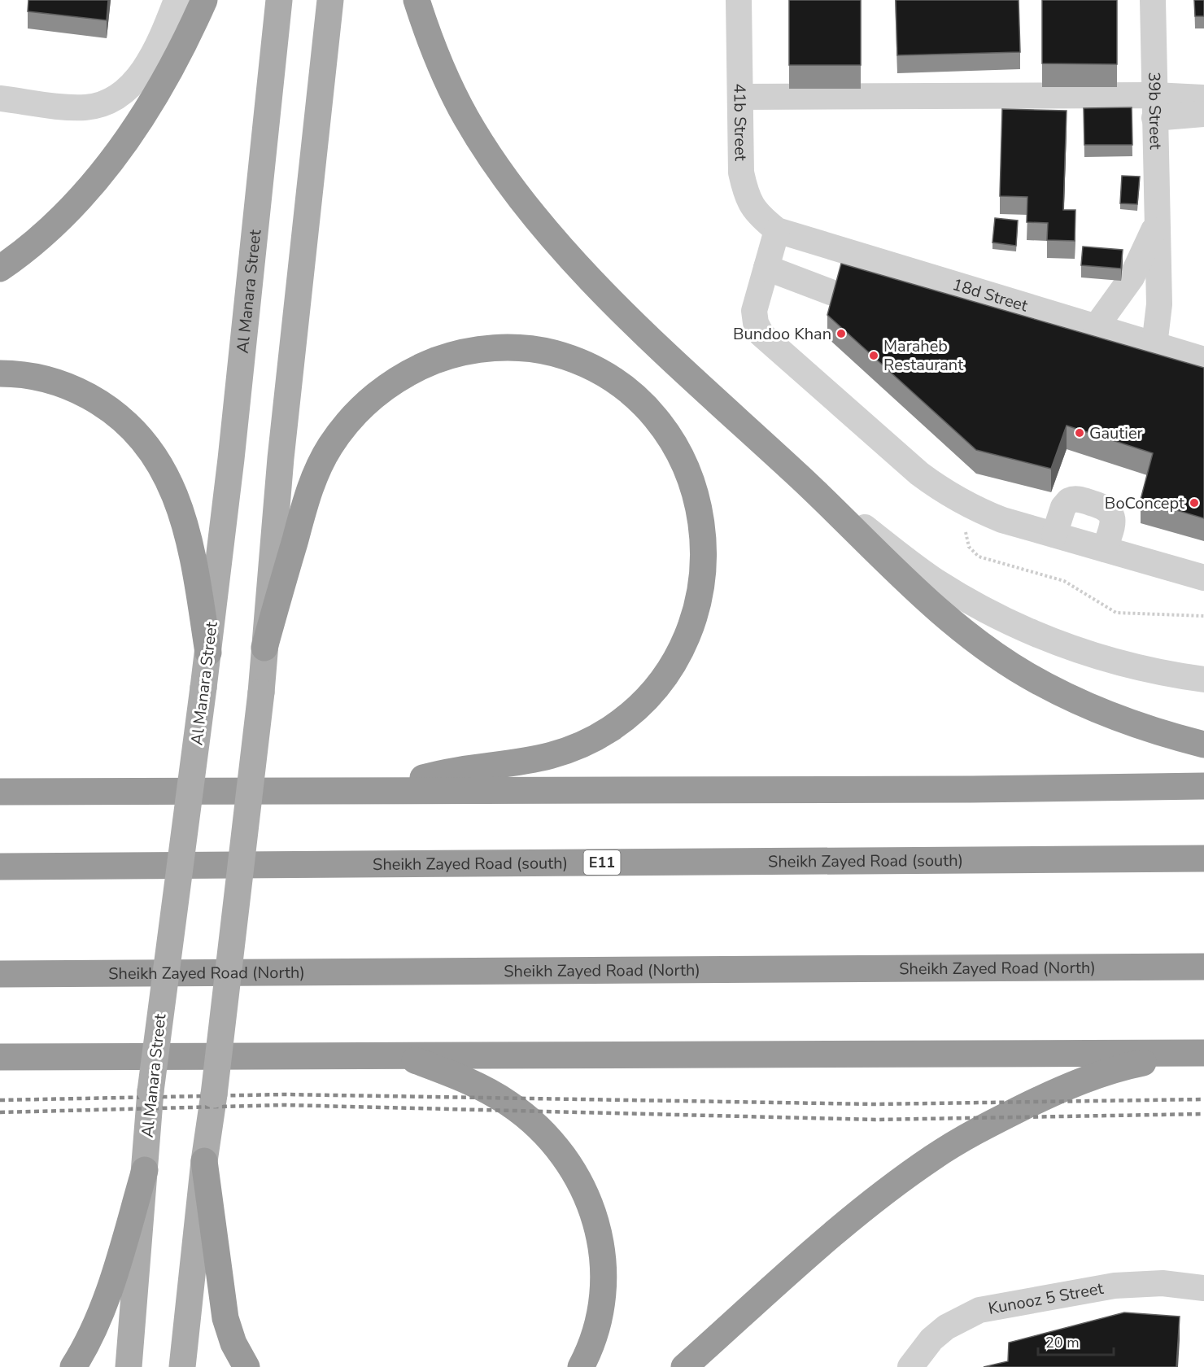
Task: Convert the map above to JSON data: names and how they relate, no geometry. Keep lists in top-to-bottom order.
{
  "streets": {
    "highway": ["Sheikh Zayed Road (south)", "E11", "Sheikh Zayed Road (North)"],
    "main road": ["Al Manara Street"],
    "street": [
      "39b Street",
      "41b Street",
      "18d Street",
      "Kunooz 5 Street"
    ]
  },
  "crossings": [
    ["39b Street", "18d Street"],
    ["41b Street", "18d Street"]
  ],
  "places": [
    "Bundoo Khan",
    "Maraheb Restaurant",
    "Gautier",
    "BoConcept"
  ],
  "scale_bar": "20 m"
}
